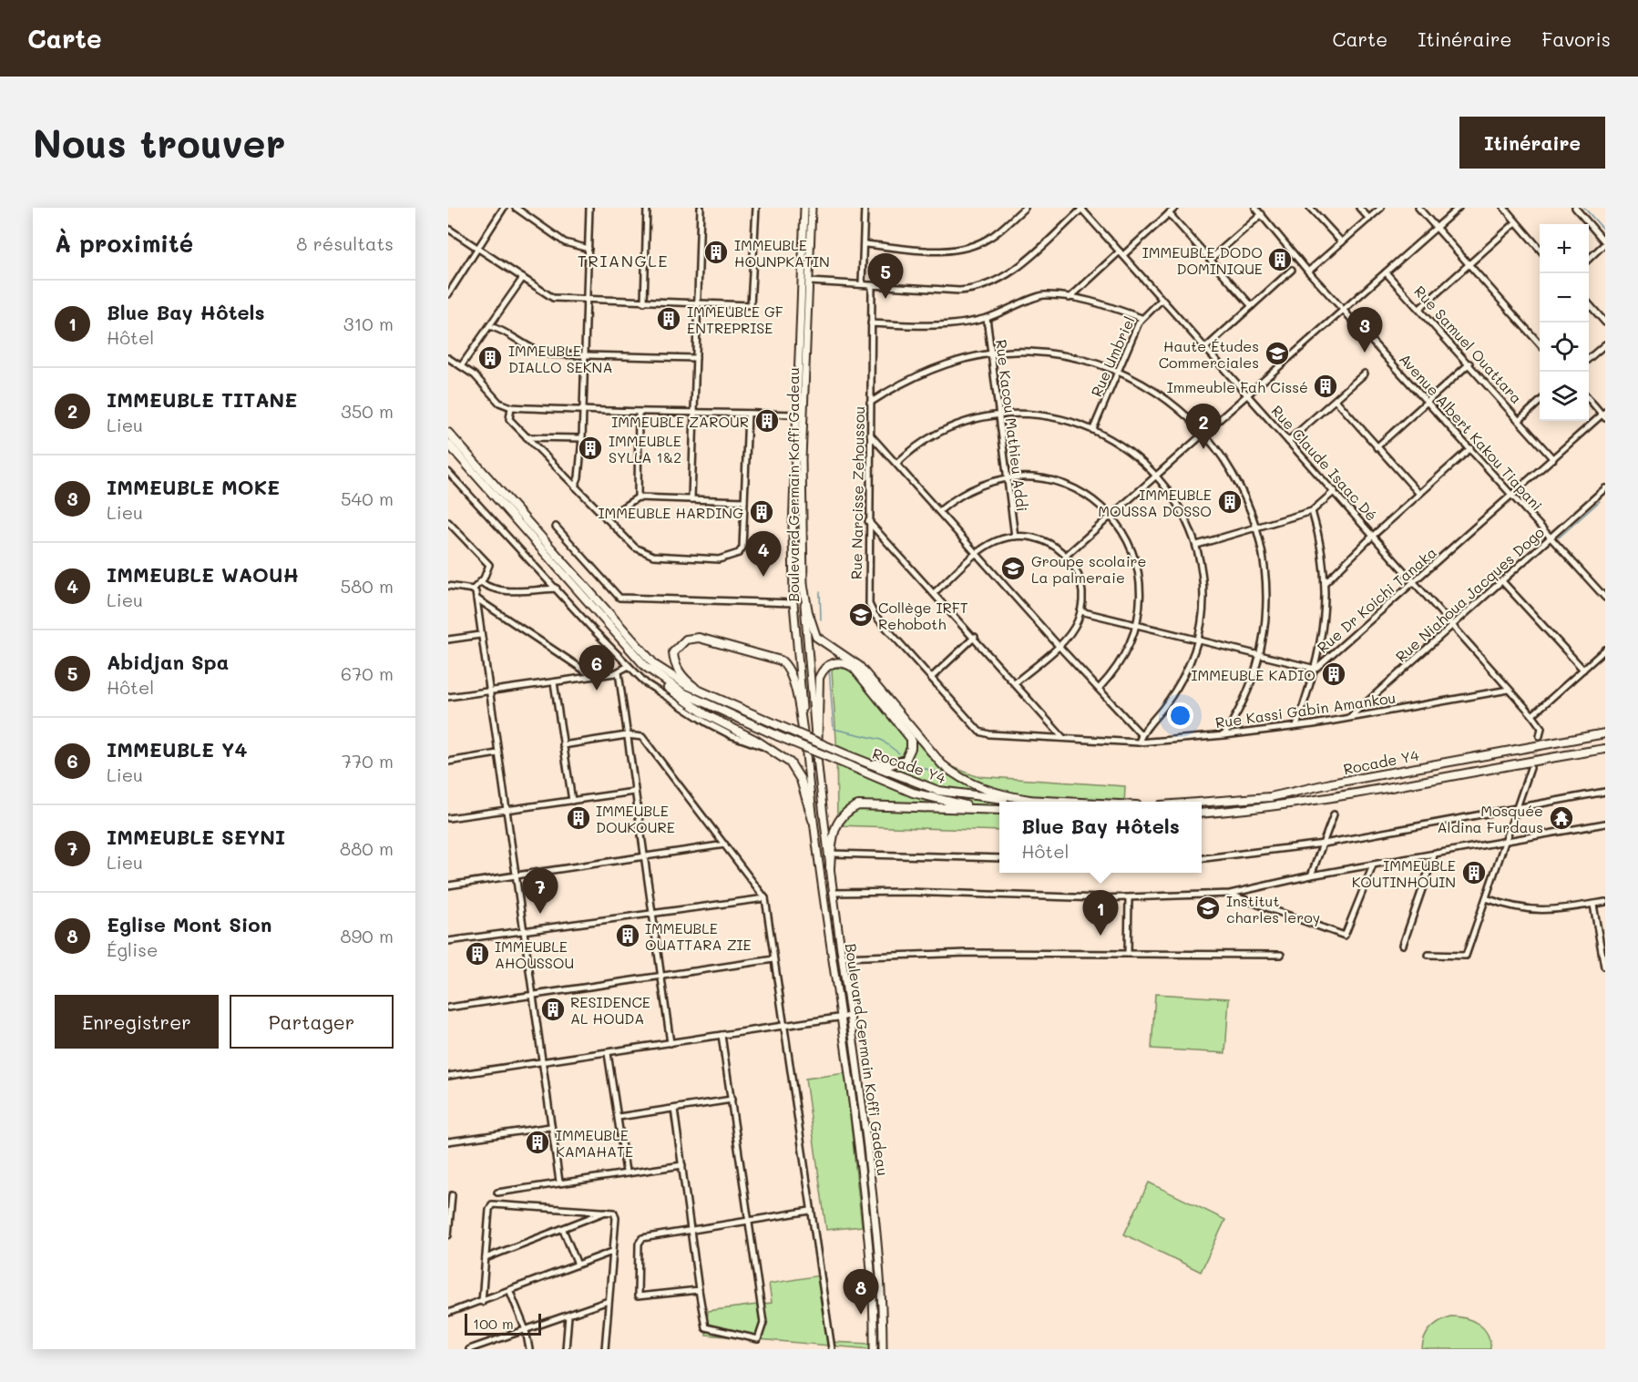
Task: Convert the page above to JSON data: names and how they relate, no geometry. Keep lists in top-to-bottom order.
{
  "streets": {
    "highway": ["Rocade Y4"],
    "main road": ["Boulevard Germain Koffi Gadeau"],
    "street": [
      "Rue Samuel Ouattara",
      "Rue Umbriel",
      "Rue Kacou Mathieu Addi",
      "Avenue Albert Kakou Tiapani",
      "Rue Claude Isaac Dé",
      "Rue Narcisse Zehoussou",
      "Rue Niahoua Jacques Dogo",
      "Rue Dr Koichi Tanaka",
      "Rue Kassi Gabin Amankou"
    ]
  },
  "crossings": [
    ["Rue Samuel Ouattara", "Rue Dr Koichi Tanaka"],
    ["Rue Umbriel", "Rue Claude Isaac Dé"],
    ["Avenue Albert Kakou Tiapani", "Rue Niahoua Jacques Dogo"],
    ["Avenue Albert Kakou Tiapani", "Rue Dr Koichi Tanaka"],
    ["Rue Claude Isaac Dé", "Rue Niahoua Jacques Dogo"],
    ["Rue Claude Isaac Dé", "Rue Dr Koichi Tanaka"],
    ["Rue Claude Isaac Dé", "Rue Kassi Gabin Amankou"],
    ["Rue Narcisse Zehoussou", "Rue Kassi Gabin Amankou"],
    ["Rue Niahoua Jacques Dogo", "Rue Kassi Gabin Amankou"]
  ],
  "districts": ["TRIANGLE"],
  "places": {
    "building": [
      "IMMEUBLE HOUNPKATIN",
      "IMMEUBLE DODO DOMINIQUE",
      "IMMEUBLE GF ENTREPRISE",
      "IMMEUBLE DIALLO SEKNA",
      "Immeuble Fah Cissé",
      "IMMEUBLE ZAROUR",
      "IMMEUBLE SYLLA 1&2",
      "IMMEUBLE MOUSSA DOSSO",
      "IMMEUBLE HARDING",
      "IMMEUBLE KADIO",
      "IMMEUBLE DOUKOURE",
      "IMMEUBLE KOUTINHOUIN",
      "IMMEUBLE OUATTARA ZIE",
      "IMMEUBLE AHOUSSOU",
      "RESIDENCE AL HOUDA",
      "IMMEUBLE KAMAHATE"
    ],
    "school or university": [
      "Haute Études Commerciales",
      "Groupe scolaire La palmeraie",
      "Collège IRFT Rehoboth",
      "Institut charles leroy"
    ],
    "temple": ["Mosquée Aldina Furdaus"]
  },
  "scale_bar": "100 m",
  "page": {
    "header": "Carte",
    "nav": ["Carte", "Itinéraire", "Favoris"],
    "buttons": [
      "Itinéraire",
      ["Enregistrer", "Partager"]
    ],
    "title": "Nous trouver",
    "heading": ["À proximité", "8 résultats"],
    "map_buttons": ["+", "−"],
    "pins": [
      "5",
      "3",
      "2",
      "4",
      "6",
      "7",
      "1",
      "8"
    ],
    "list": [
      {
        "mark": "1",
        "name": "Blue Bay Hôtels",
        "note": "Hôtel",
        "value": "310 m"
      },
      {
        "mark": "2",
        "name": "IMMEUBLE TITANE",
        "note": "Lieu",
        "value": "350 m"
      },
      {
        "mark": "3",
        "name": "IMMEUBLE MOKE",
        "note": "Lieu",
        "value": "540 m"
      },
      {
        "mark": "4",
        "name": "IMMEUBLE WAOUH",
        "note": "Lieu",
        "value": "580 m"
      },
      {
        "mark": "5",
        "name": "Abidjan Spa",
        "note": "Hôtel",
        "value": "670 m"
      },
      {
        "mark": "6",
        "name": "IMMEUBLE Y4",
        "note": "Lieu",
        "value": "770 m"
      },
      {
        "mark": "7",
        "name": "IMMEUBLE SEYNI",
        "note": "Lieu",
        "value": "880 m"
      },
      {
        "mark": "8",
        "name": "Eglise Mont Sion",
        "note": "Église",
        "value": "890 m"
      }
    ],
    "popup": ["Blue Bay Hôtels", "Hôtel"],
    "scale": "100 m"
  }
}
